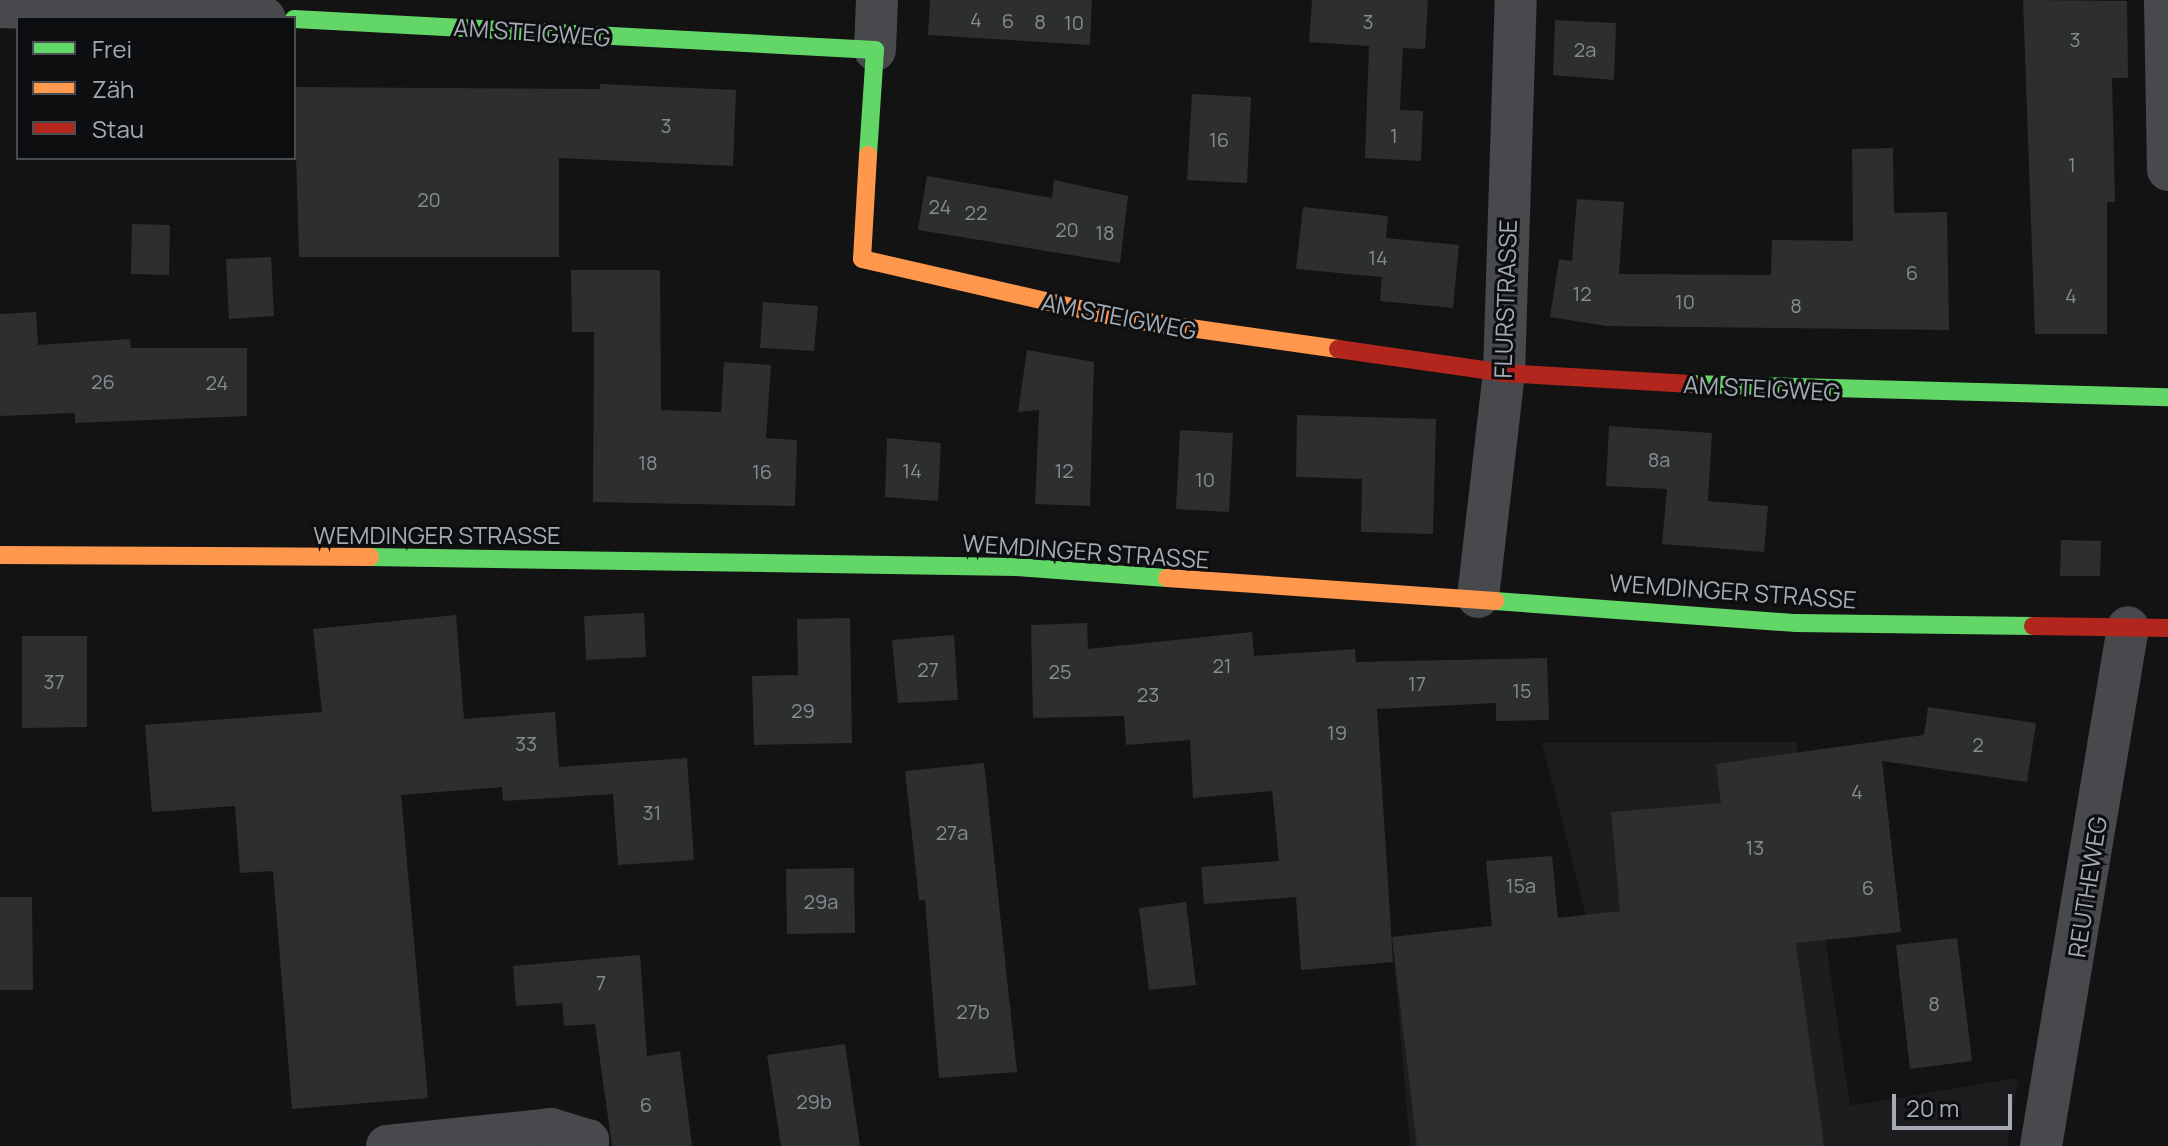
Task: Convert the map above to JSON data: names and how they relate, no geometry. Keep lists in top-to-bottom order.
{
  "streets": {
    "street": [
      "AM STEIGWEG",
      "FLURSTRASSE",
      "WEMDINGER STRASSE",
      "REUTHEWEG"
    ]
  },
  "crossings": [
    ["AM STEIGWEG", "FLURSTRASSE"],
    ["FLURSTRASSE", "WEMDINGER STRASSE"],
    ["WEMDINGER STRASSE", "REUTHEWEG"]
  ],
  "house_numbers": [
    "4",
    "6",
    "8",
    "3",
    "10",
    "3",
    "2a",
    "3",
    "1",
    "16",
    "1",
    "20",
    "24",
    "22",
    "20",
    "18",
    "14",
    "6",
    "12",
    "4",
    "10",
    "8",
    "26",
    "24",
    "8a",
    "18",
    "14",
    "12",
    "16",
    "10",
    "21",
    "27",
    "25",
    "37",
    "17",
    "15",
    "23",
    "29",
    "19",
    "33",
    "2",
    "4",
    "31",
    "27a",
    "13",
    "15a",
    "6",
    "29a",
    "7",
    "8",
    "27b",
    "29b",
    "6"
  ],
  "legend": ["Frei", "Zäh", "Stau"],
  "scale_bar": "20 m"
}
